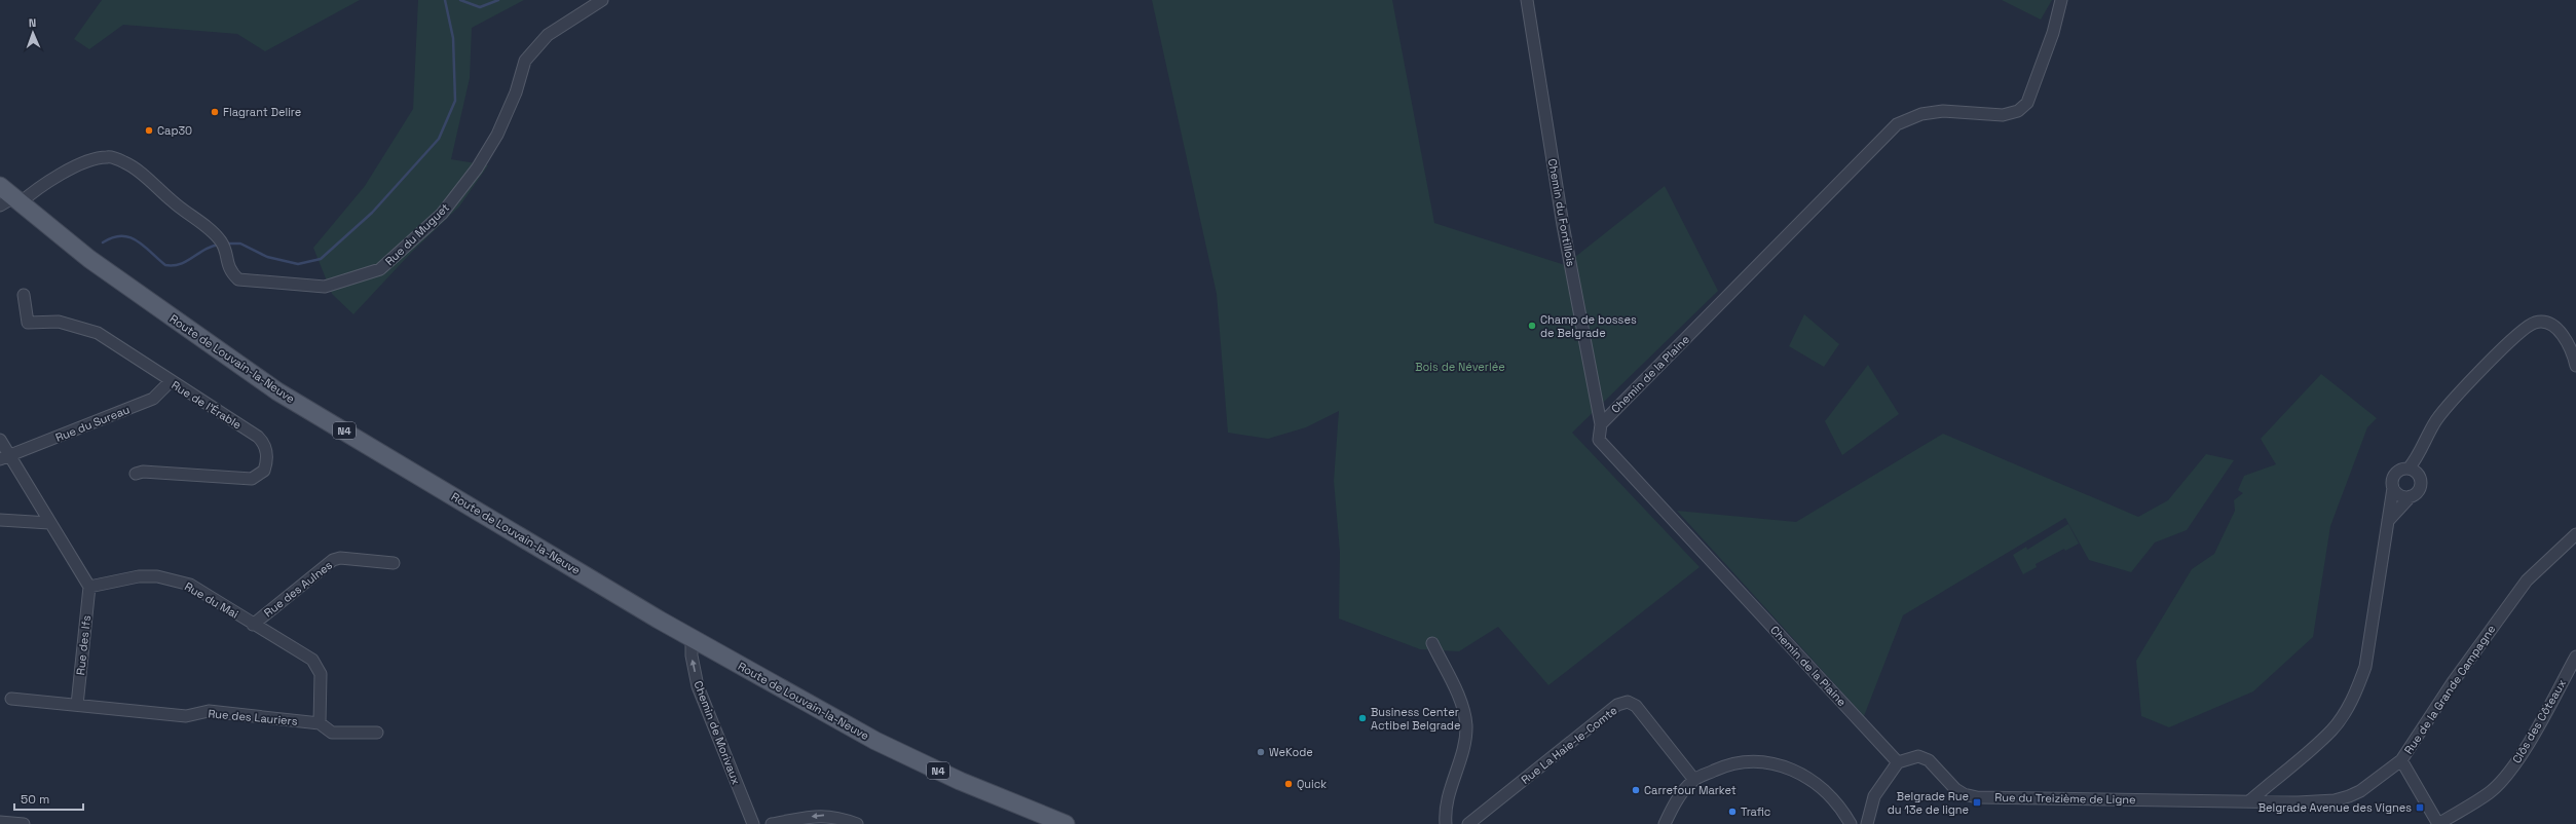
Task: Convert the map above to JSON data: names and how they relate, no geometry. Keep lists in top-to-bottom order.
{
  "streets": {
    "main road": ["Route de Louvain-la-Neuve", "N4"],
    "street": [
      "Chemin du Fontillois",
      "Rue du Muguet",
      "Chemin de la Plaine",
      "Rue de l'Érable",
      "Rue du Sureau",
      "Rue des Aulnes",
      "Rue du Mai",
      "Rue des Ifs",
      "Rue de la Grande Campagne",
      "Rue des Lauriers",
      "Clôs des Côteaux",
      "Chemin de Morivaux",
      "Rue La Haie-le-Comte",
      "Rue du Treizième de Ligne"
    ]
  },
  "crossings": [
    ["Chemin du Fontillois", "Chemin de la Plaine"],
    ["Rue du Muguet", "Route de Louvain-la-Neuve"],
    ["Route de Louvain-la-Neuve", "Chemin de Morivaux"],
    ["Chemin de la Plaine", "Rue du Treizième de Ligne"],
    ["Rue de l'Érable", "Rue du Sureau"],
    ["Rue des Aulnes", "Rue du Mai"],
    ["Rue du Mai", "Rue des Ifs"],
    ["Rue du Mai", "Rue des Lauriers"],
    ["Rue des Ifs", "Rue des Lauriers"],
    ["Rue de la Grande Campagne", "Rue du Treizième de Ligne"]
  ],
  "one_way": ["Chemin de Morivaux"],
  "parks": ["Bois de Néverlée"],
  "places": {
    "other": [
      "Flagrant Delire",
      "Cap30",
      "Champ de bosses de Belgrade",
      "Business Center Actibel Belgrade",
      "WeKode",
      "Quick",
      "Carrefour Market",
      "Trafic"
    ],
    "transit": ["Belgrade Rue du 13e de ligne", "Belgrade Avenue des Vignes"]
  },
  "scale_bar": "50 m",
  "north": "top"
}
